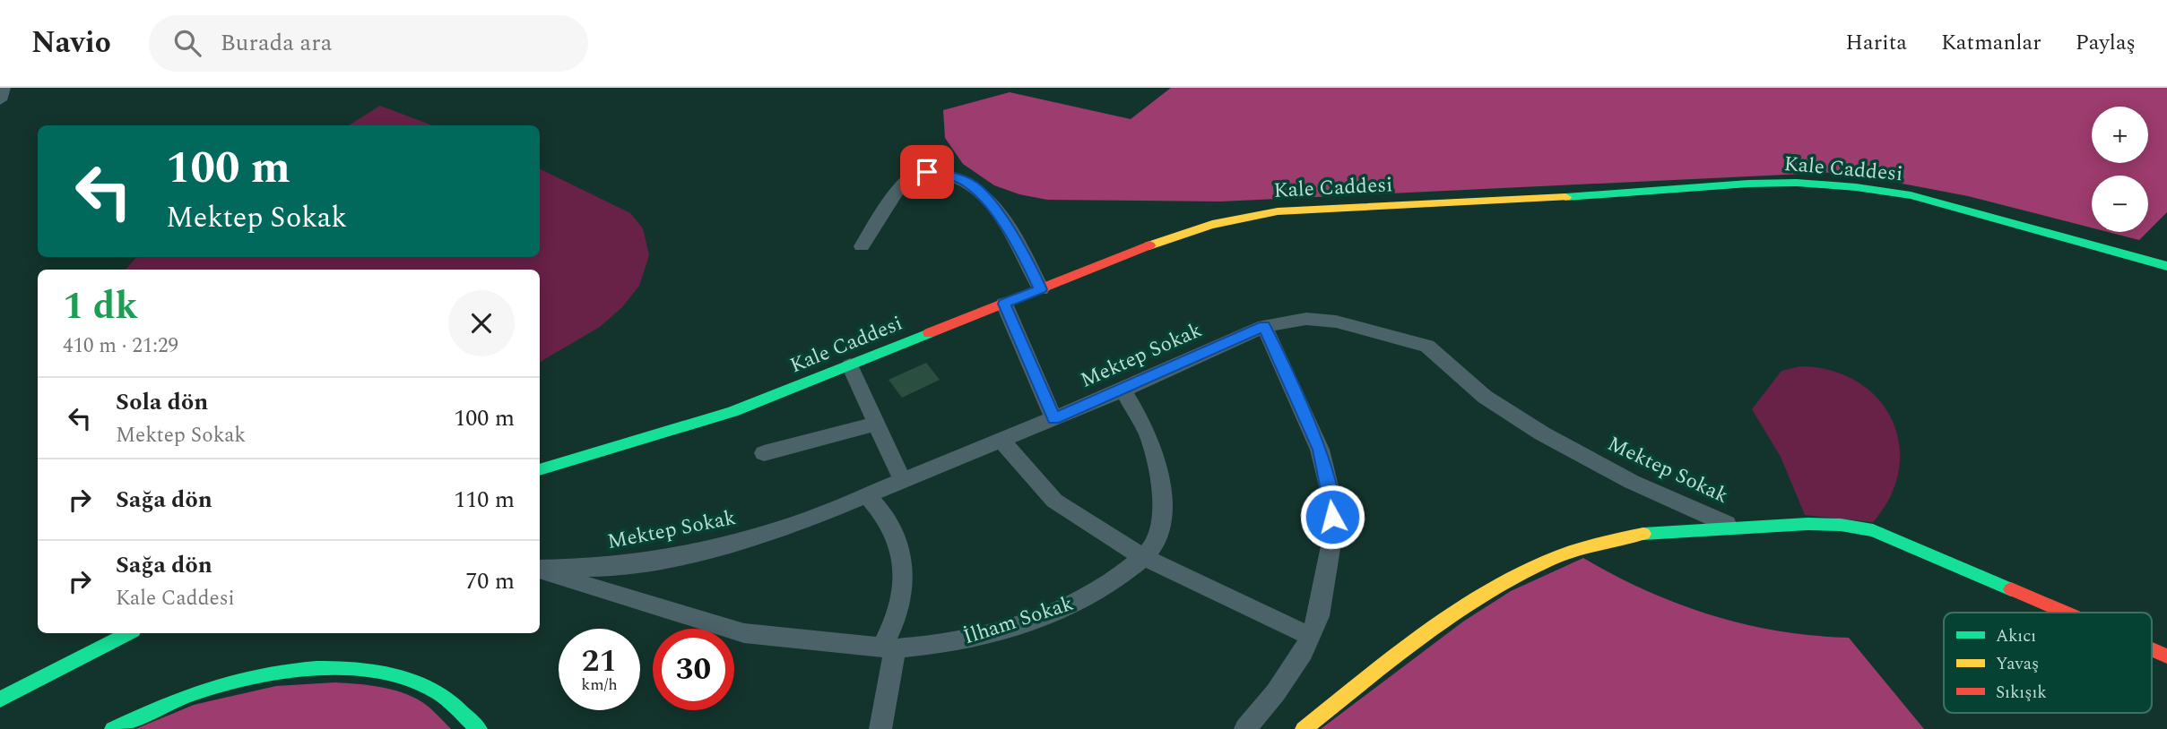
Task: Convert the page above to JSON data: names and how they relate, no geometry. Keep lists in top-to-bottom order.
{
  "streets": {
    "street": ["Kale Caddesi", "Mektep Sokak", "İlham Sokak"]
  },
  "crossings": [
    ["Mektep Sokak", "İlham Sokak"]
  ],
  "legend": ["Akıcı", "Yavaş", "Sıkışık"],
  "page": {
    "header": "Navio",
    "search": "Burada ara",
    "nav": ["Harita", "Katmanlar", "Paylaş"],
    "map_buttons": ["+", "−"],
    "turn": ["100 m", "Mektep Sokak"],
    "heading": ["1 dk", "410 m · 21:29"],
    "list": [
      {
        "name": "Sola dön",
        "note": "Mektep Sokak",
        "value": "100 m"
      },
      {
        "name": "Sağa dön",
        "value": "110 m"
      },
      {
        "name": "Sağa dön",
        "note": "Kale Caddesi",
        "value": "70 m"
      }
    ],
    "speed": "21 km/h",
    "limit": "30"
  }
}
